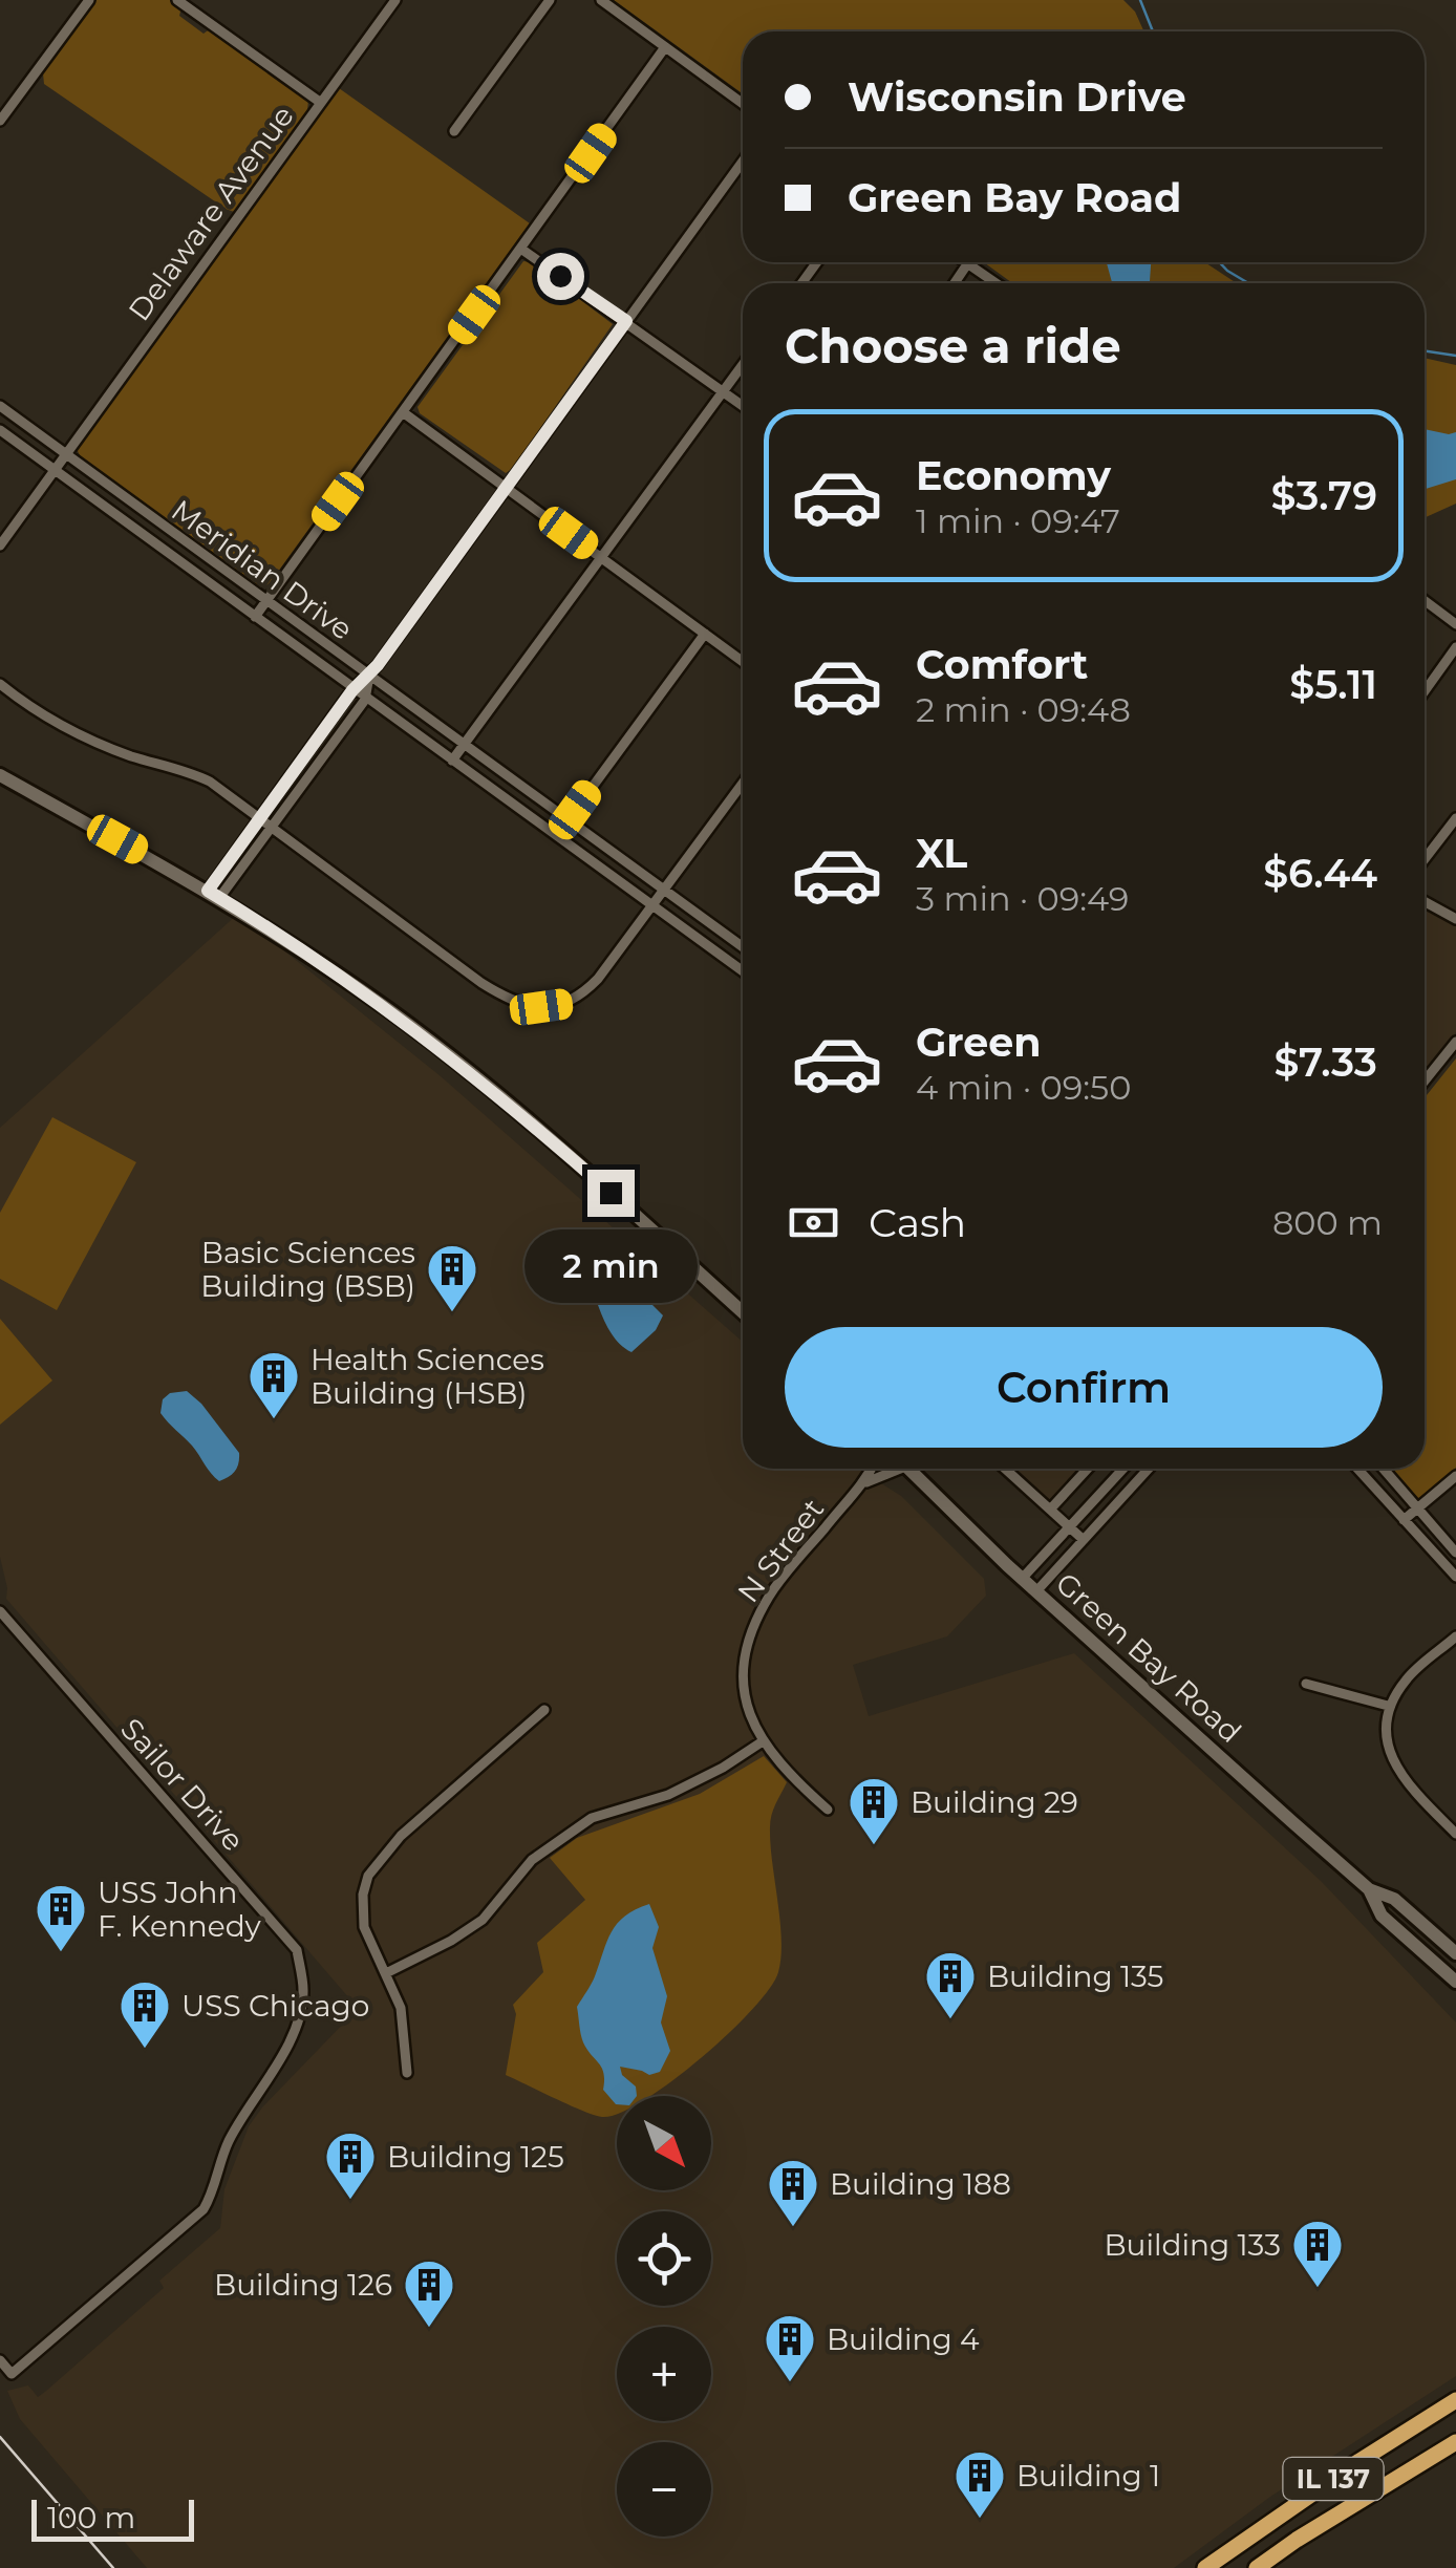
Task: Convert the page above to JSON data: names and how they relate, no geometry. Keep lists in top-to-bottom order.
{
  "streets": {
    "highway": ["IL 137"],
    "main road": ["Green Bay Road"],
    "street": [
      "Delaware Avenue",
      "Meridian Drive",
      "N Street",
      "Sailor Drive"
    ]
  },
  "crossings": [
    ["Delaware Avenue", "Meridian Drive"]
  ],
  "places": {
    "building": [
      "Basic Sciences Building (BSB)",
      "Health Sciences Building (HSB)",
      "Building 29",
      "USS John F. Kennedy",
      "Building 135",
      "USS Chicago",
      "Building 125",
      "Building 188",
      "Building 133",
      "Building 126",
      "Building 4",
      "Building 1"
    ]
  },
  "scale_bar": "100 m",
  "north": "bottom right",
  "page": {
    "banner": ["Wisconsin Drive", "Green Bay Road"],
    "heading": "Choose a ride",
    "list": [
      {
        "name": "Economy",
        "note": "1 min · 09:47",
        "value": "$3.79"
      },
      {
        "name": "Comfort",
        "note": "2 min · 09:48",
        "value": "$5.11"
      },
      {
        "name": "XL",
        "note": "3 min · 09:49",
        "value": "$6.44"
      },
      {
        "name": "Green",
        "note": "4 min · 09:50",
        "value": "$7.33"
      }
    ],
    "pay": ["Cash", "800 m"],
    "bubble": "2 min",
    "buttons": "Confirm",
    "map_buttons": ["+", "−"],
    "scale": "100 m"
  }
}
